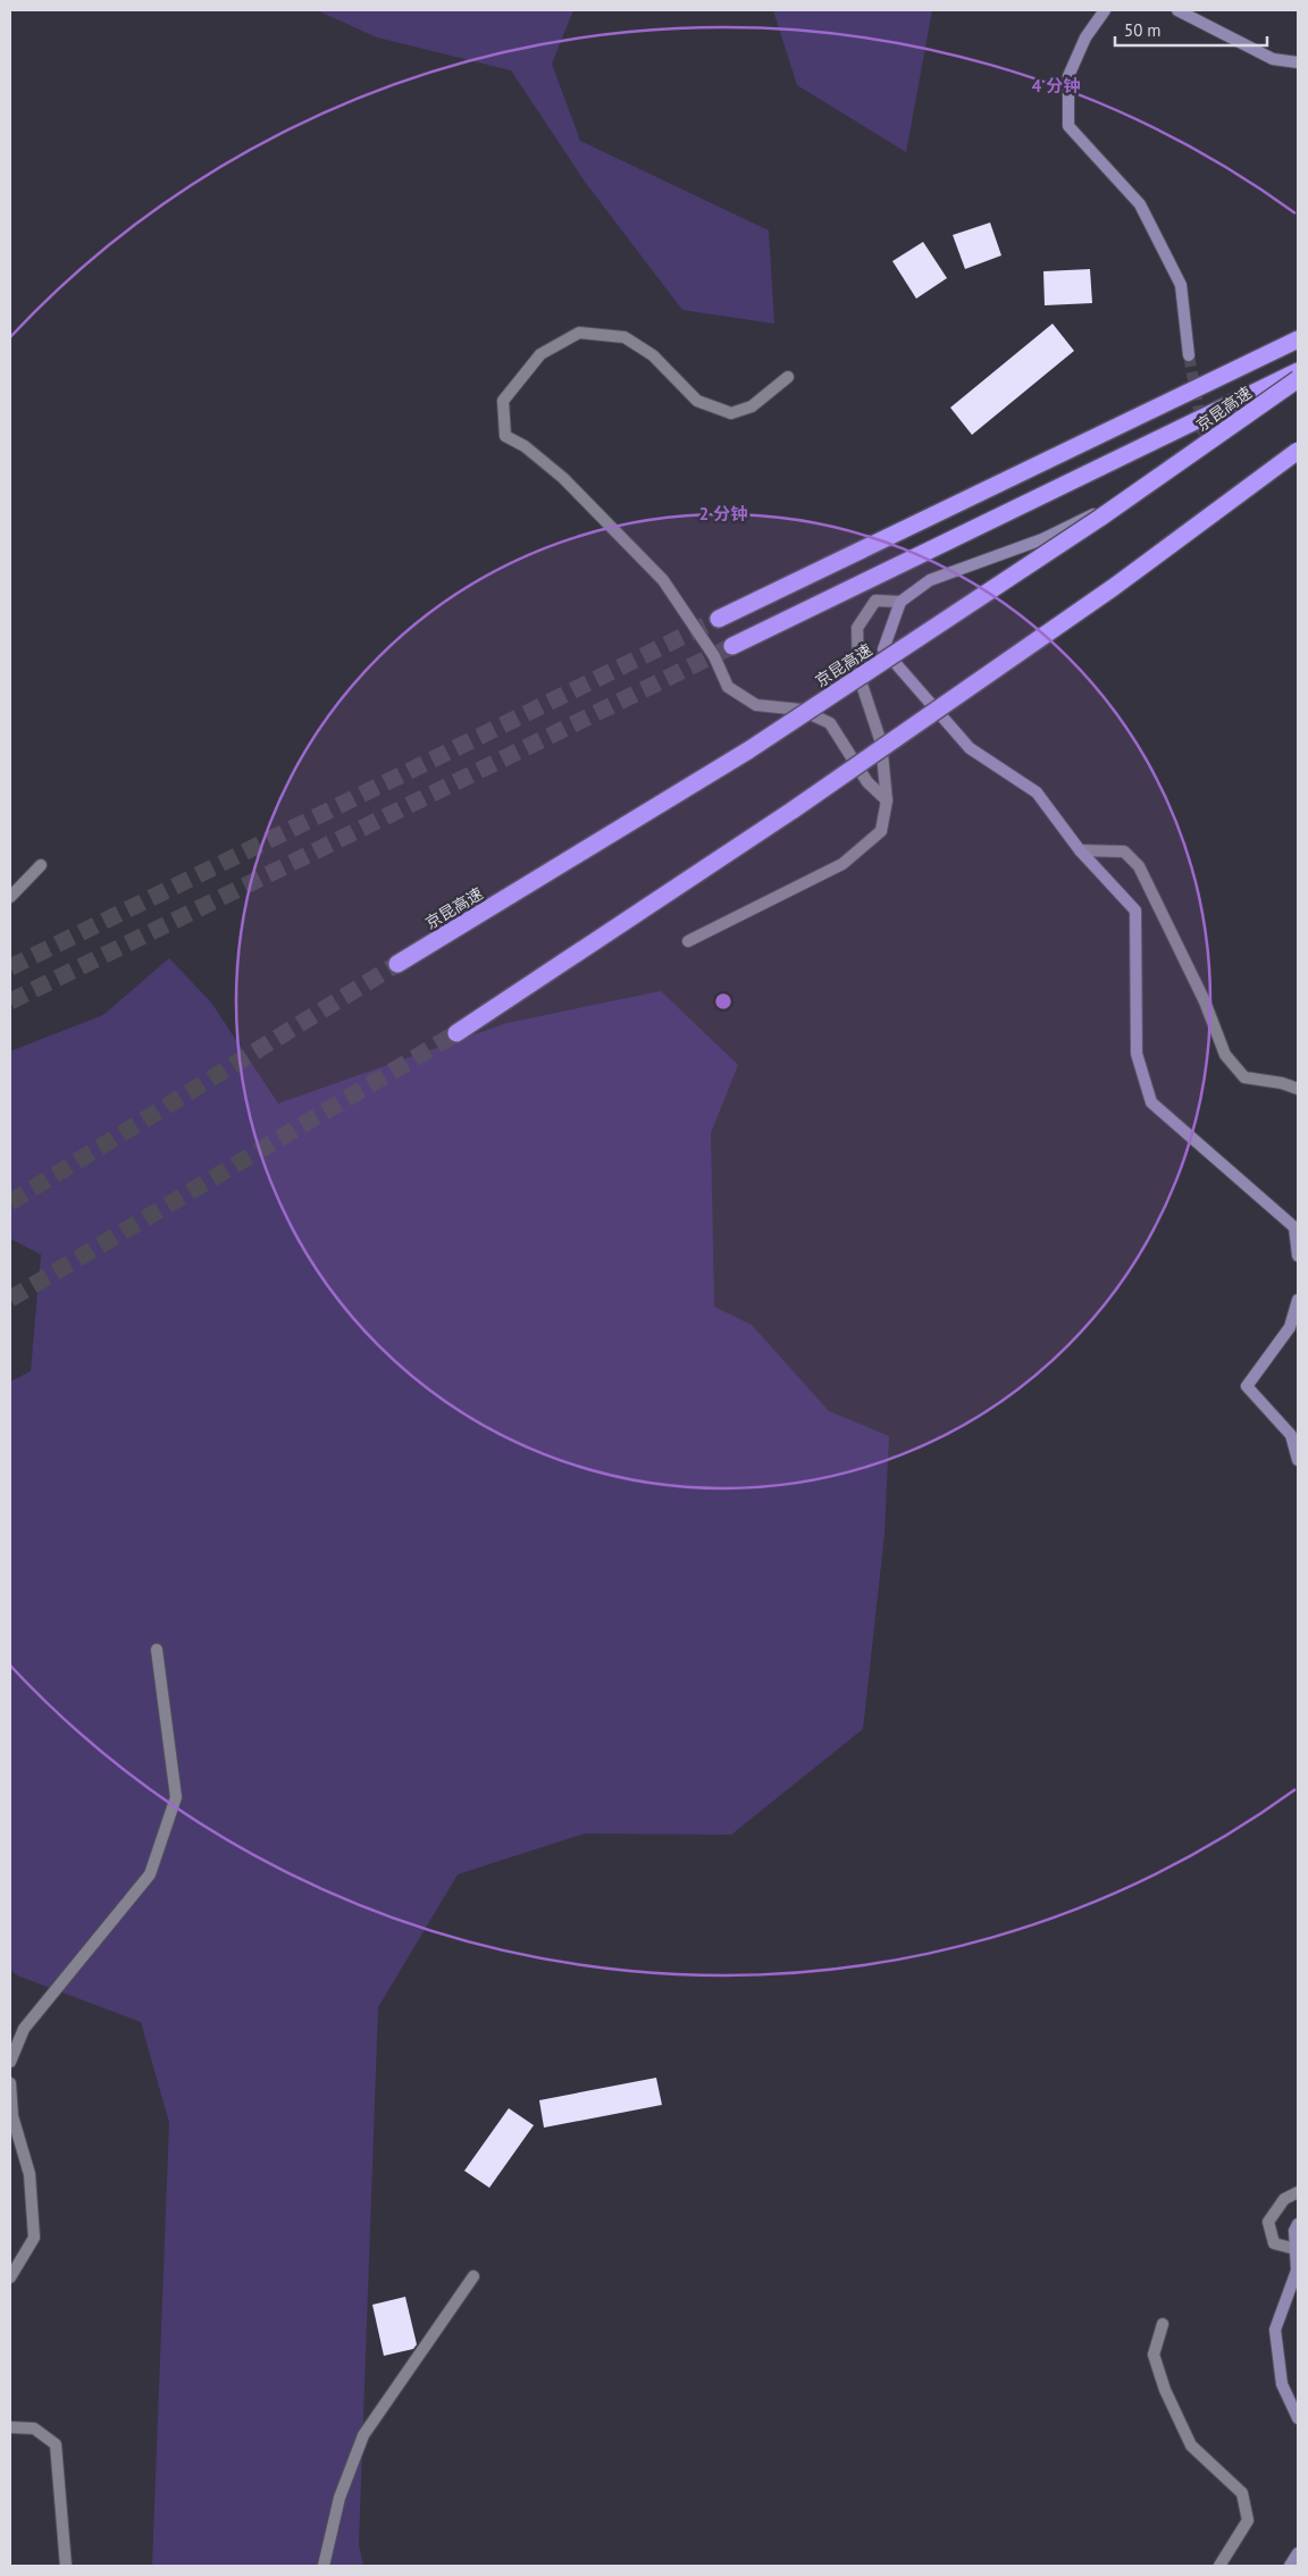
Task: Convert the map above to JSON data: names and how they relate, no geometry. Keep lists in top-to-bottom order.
{
  "streets": {
    "highway": ["京昆高速"]
  },
  "scale_bar": "50 m",
  "rings": ["4 分钟", "2 分钟"]
}
